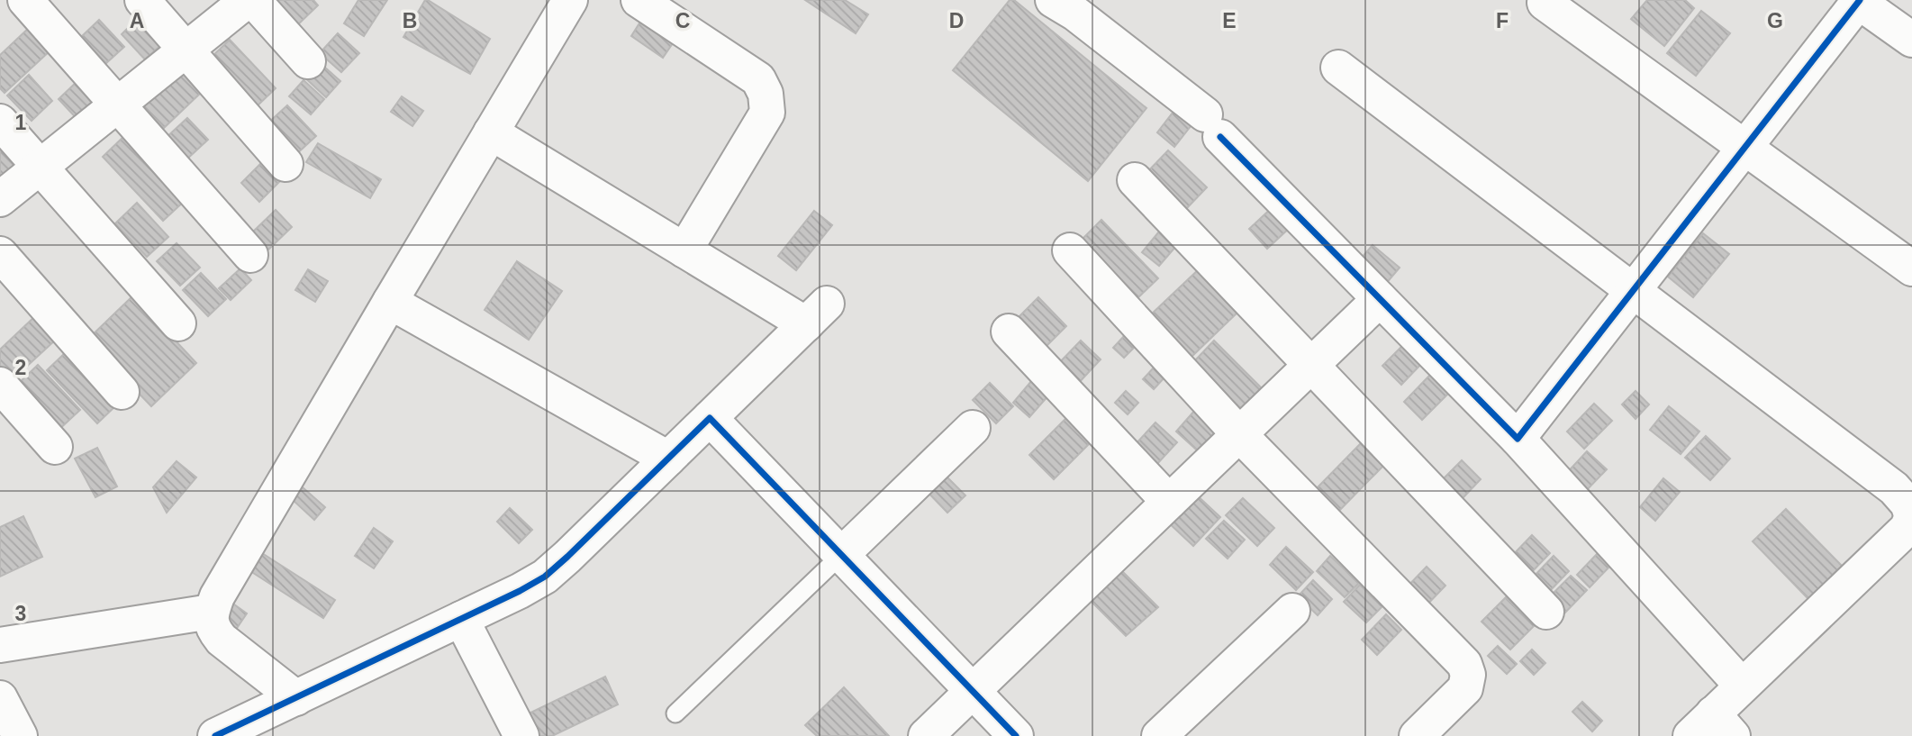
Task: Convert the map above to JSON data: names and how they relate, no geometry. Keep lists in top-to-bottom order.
{
  "grid": {
    "columns": [
      "A",
      "B",
      "C",
      "D",
      "E",
      "F",
      "G"
    ],
    "rows": ["1", "2", "3"]
  }
}
